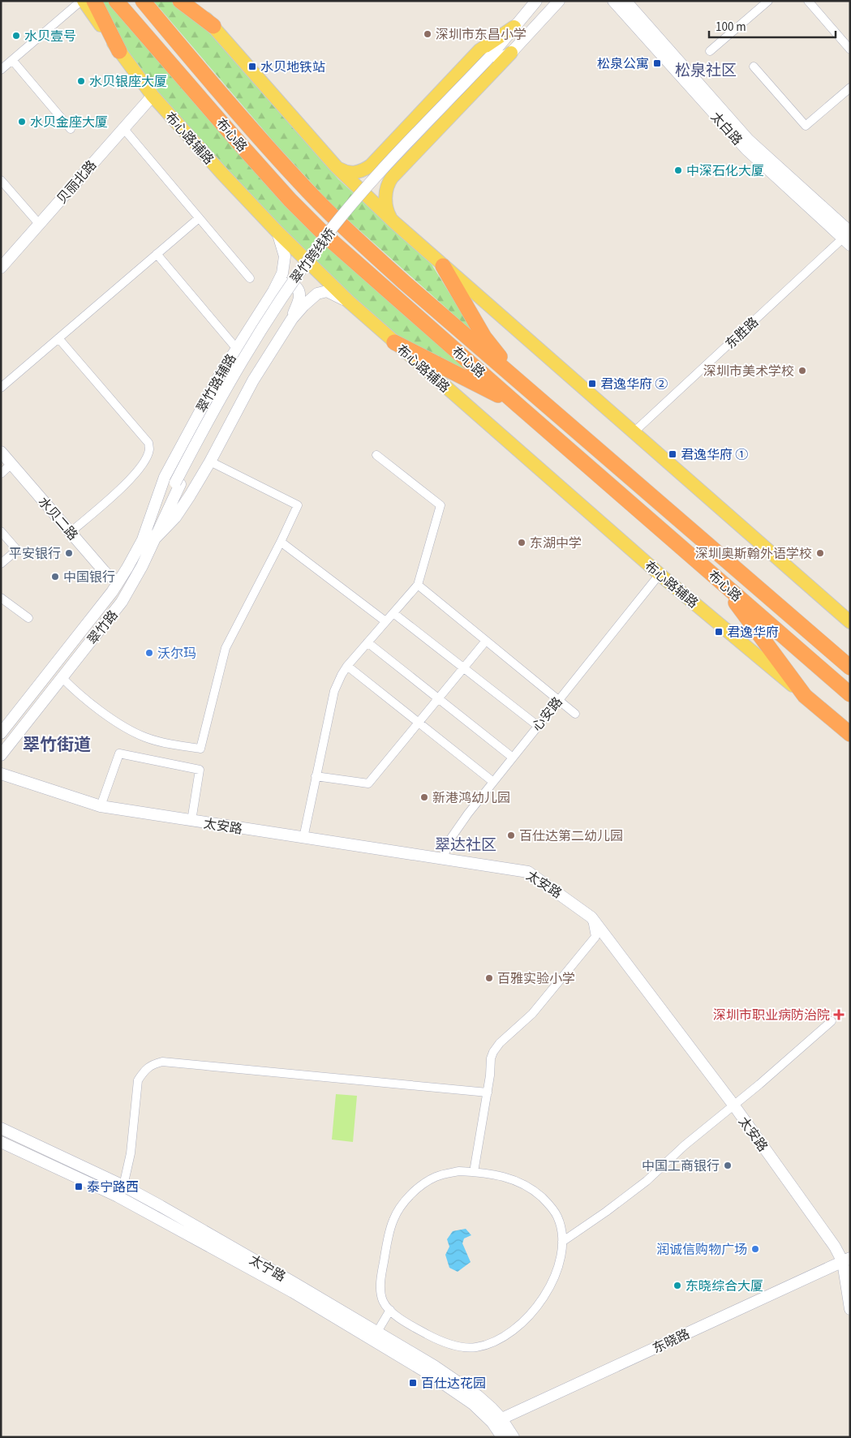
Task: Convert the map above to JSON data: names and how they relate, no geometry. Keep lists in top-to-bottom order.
{
  "streets": {
    "highway": ["布心路", "布心路辅路"],
    "main road": [
      "太白路",
      "贝丽北路",
      "翠竹跨线桥",
      "翠竹路辅路",
      "水贝二路",
      "翠竹路",
      "太安路",
      "太宁路",
      "东晓路"
    ],
    "street": ["东胜路", "心安路"]
  },
  "crossings": [
    ["太白路", "东胜路"],
    ["布心路", "布心路辅路"],
    ["布心路辅路", "贝丽北路"],
    ["布心路辅路", "翠竹路辅路"],
    ["布心路辅路", "心安路"],
    ["翠竹跨线桥", "翠竹路"],
    ["翠竹路辅路", "翠竹路"],
    ["水贝二路", "翠竹路"],
    ["心安路", "太安路"],
    ["太安路", "东晓路"],
    ["太宁路", "东晓路"]
  ],
  "districts": ["松泉社区", "翠竹街道", "翠达社区"],
  "places": {
    "other": [
      "深圳市东昌小学",
      "水贝壹号",
      "水贝银座大厦",
      "水贝金座大厦",
      "中深石化大厦",
      "深圳市美术学校",
      "东湖中学",
      "平安银行",
      "深圳奥斯翰外语学校",
      "中国银行",
      "沃尔玛",
      "新港鸿幼儿园",
      "百仕达第二幼儿园",
      "百雅实验小学",
      "中国工商银行",
      "润诚信购物广场",
      "东晓综合大厦"
    ],
    "transit": [
      "松泉公寓",
      "水贝地铁站",
      "君逸华府 ②",
      "君逸华府 ①",
      "君逸华府",
      "泰宁路西",
      "百仕达花园"
    ],
    "health": ["深圳市职业病防治院"]
  },
  "scale_bar": "100 m"
}
